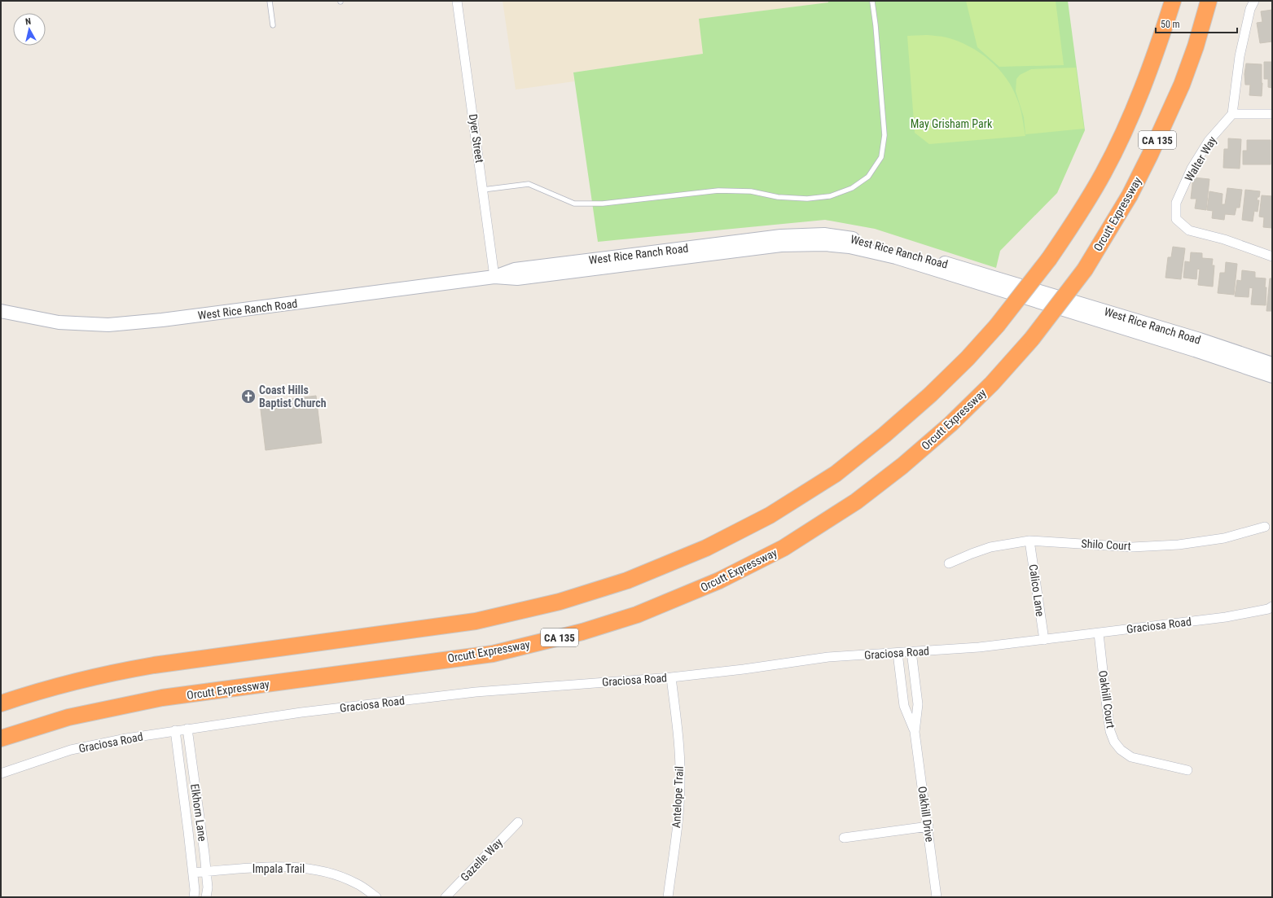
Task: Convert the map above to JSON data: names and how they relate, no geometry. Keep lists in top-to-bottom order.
{
  "streets": {
    "highway": ["CA 135", "Orcutt Expressway"],
    "main road": ["West Rice Ranch Road"],
    "street": [
      "Dyer Street",
      "Walter Way",
      "Shilo Court",
      "Calico Lane",
      "Graciosa Road",
      "Oakhill Court",
      "Antelope Trail",
      "Elkhorn Lane",
      "Oakhill Drive",
      "Gazelle Way",
      "Impala Trail"
    ]
  },
  "crossings": [
    ["Dyer Street", "West Rice Ranch Road"],
    ["Shilo Court", "Calico Lane"],
    ["Calico Lane", "Graciosa Road"],
    ["Graciosa Road", "Oakhill Court"],
    ["Graciosa Road", "Antelope Trail"],
    ["Graciosa Road", "Elkhorn Lane"],
    ["Graciosa Road", "Oakhill Drive"],
    ["Elkhorn Lane", "Impala Trail"]
  ],
  "parks": ["May Grisham Park"],
  "places": {
    "church": ["Coast Hills Baptist Church"]
  },
  "scale_bar": "50 m",
  "north": "top"
}
